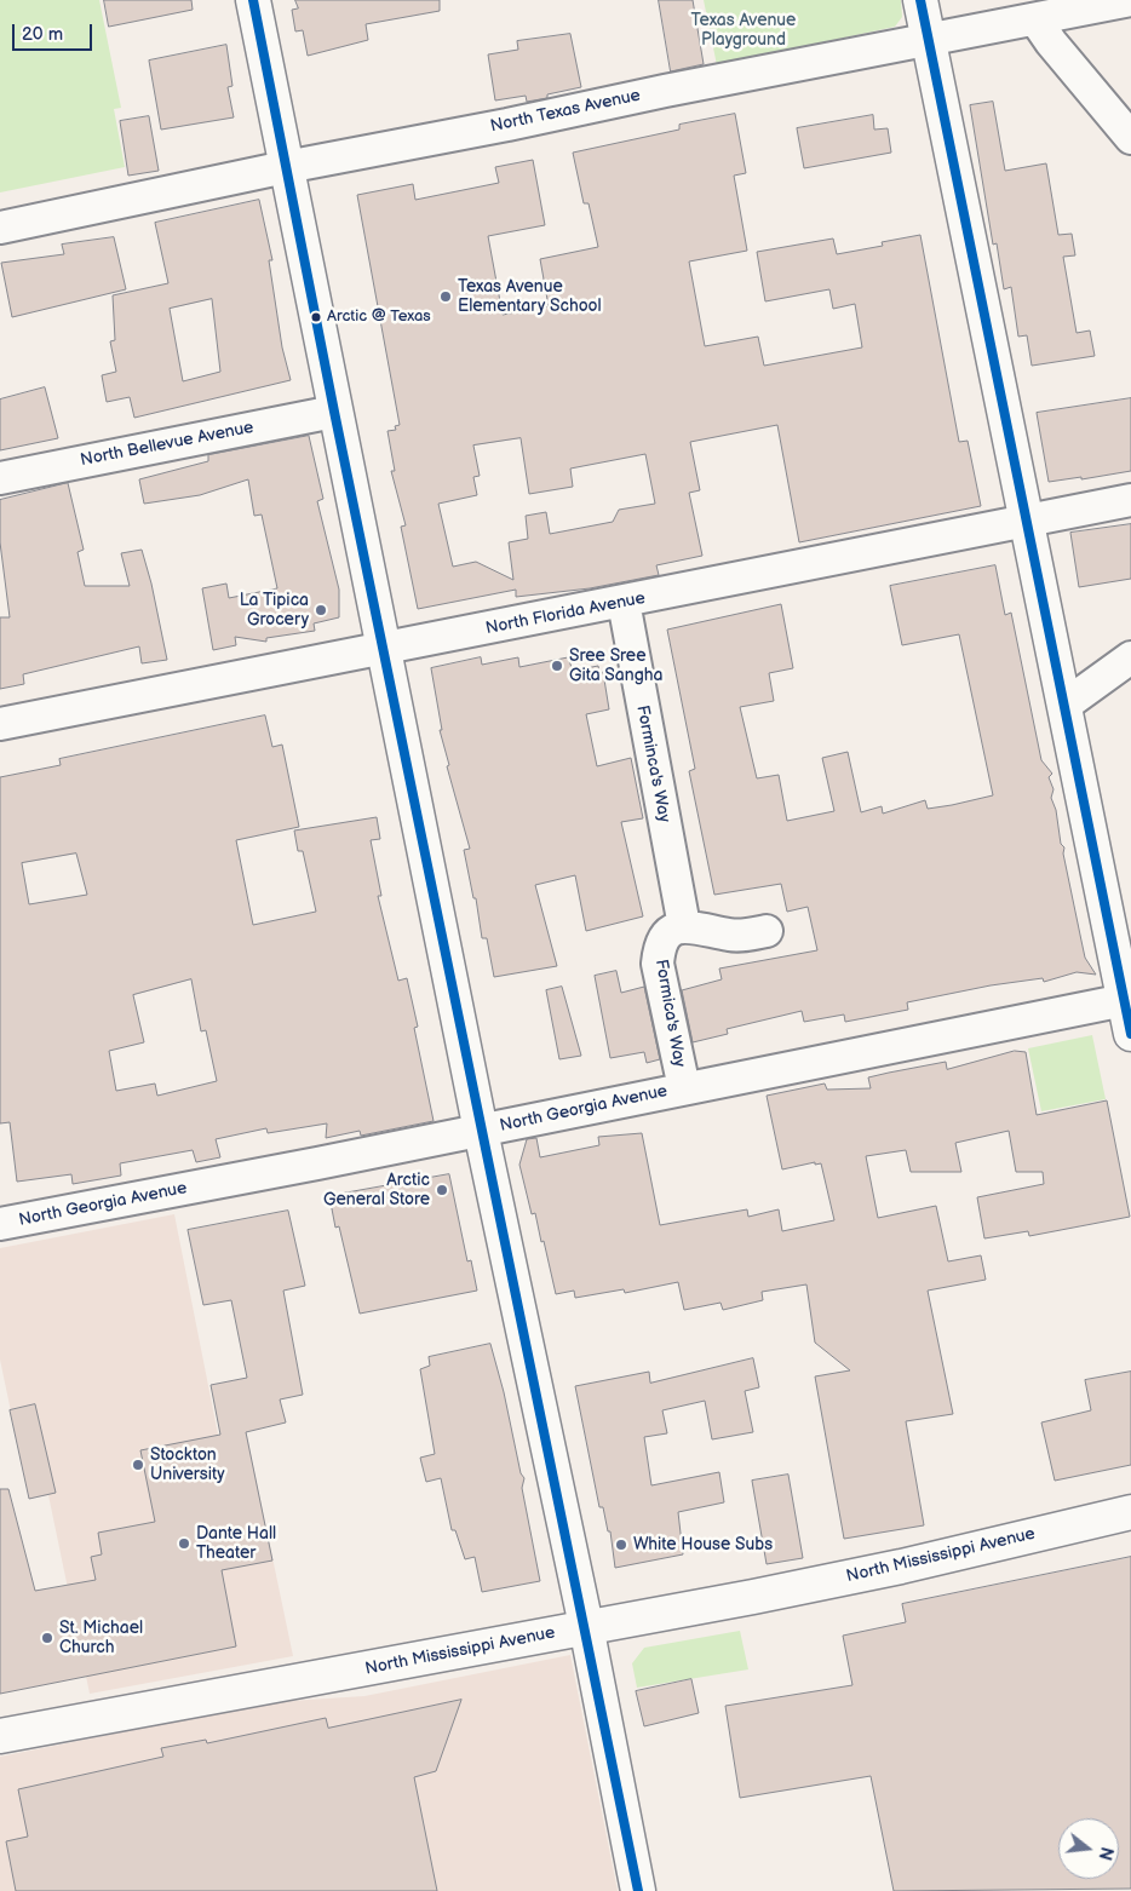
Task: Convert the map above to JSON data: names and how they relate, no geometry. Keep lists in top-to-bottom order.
{
  "streets": {
    "street": [
      "North Texas Avenue",
      "North Bellevue Avenue",
      "North Florida Avenue",
      "Forminca's Way",
      "Formica's Way",
      "North Georgia Avenue",
      "North Mississippi Avenue"
    ]
  },
  "crossings": [
    ["North Florida Avenue", "Forminca's Way"],
    ["Forminca's Way", "Formica's Way"],
    ["Formica's Way", "North Georgia Avenue"]
  ],
  "parks": ["Texas Avenue Playground"],
  "places": [
    "Texas Avenue Elementary School",
    "Arctic @ Texas",
    "La Tipica Grocery",
    "Sree Sree Gita Sangha",
    "Arctic General Store",
    "Stockton University",
    "Dante Hall Theater",
    "White House Subs",
    "St. Michael Church"
  ],
  "scale_bar": "20 m",
  "north": "right"
}
